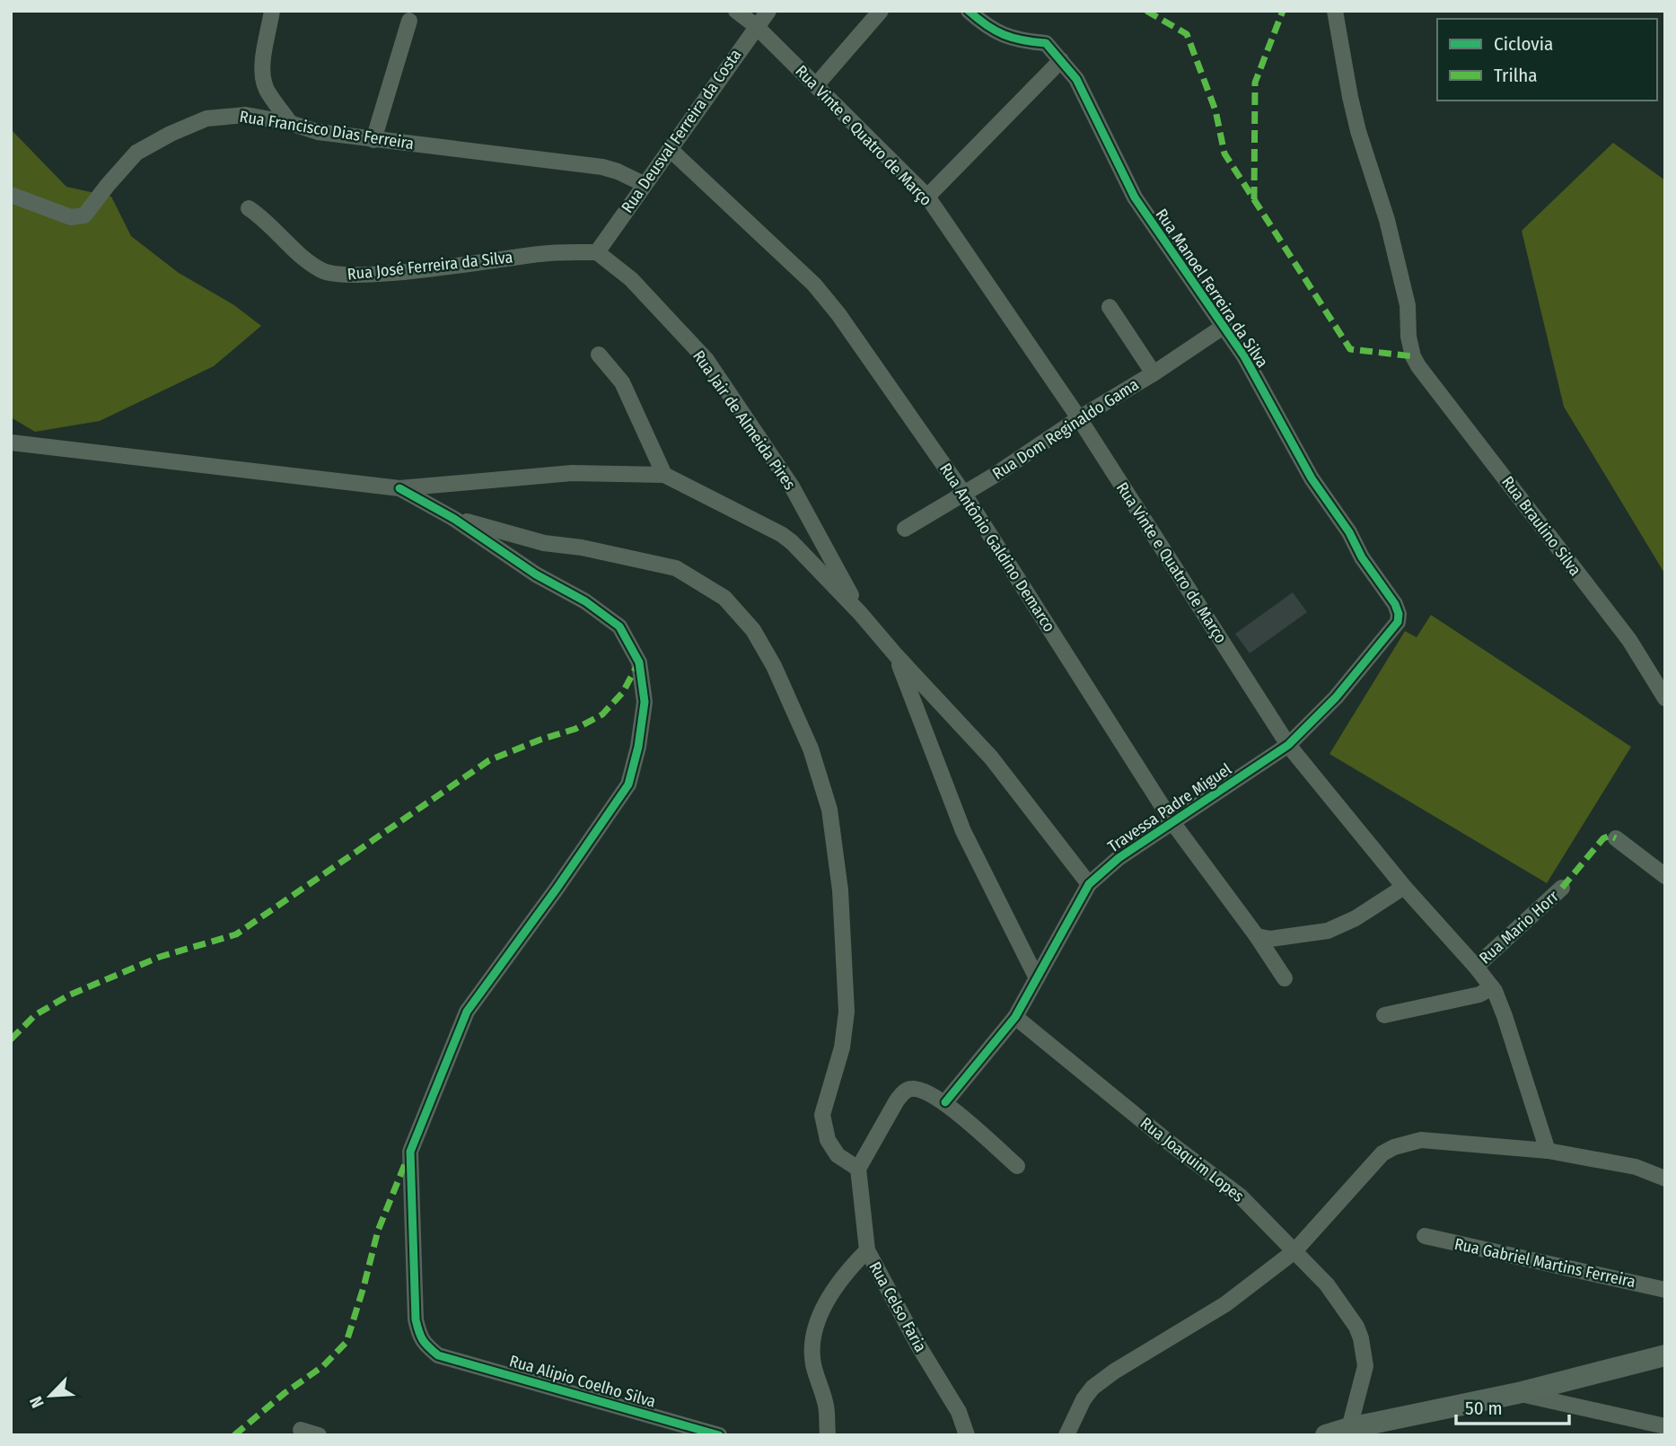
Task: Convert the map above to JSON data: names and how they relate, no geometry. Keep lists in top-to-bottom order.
{
  "streets": {
    "street": [
      "Rua Francisco Dias Ferreira",
      "Rua Deusval Ferreira da Costa",
      "Rua Vinte e Quatro de Março",
      "Rua José Ferreira da Silva",
      "Rua Manoel Ferreira da Silva",
      "Rua Jair de Almeida Pires",
      "Rua Dom Reginaldo Gama",
      "Rua Braulino Silva",
      "Rua Antônio Galdino Demarco",
      "Travessa Padre Miguel",
      "Rua Mario Horr",
      "Rua Joaquim Lopes",
      "Rua Gabriel Martins Ferreira",
      "Rua Celso Faria",
      "Rua Alipio Coelho Silva"
    ]
  },
  "crossings": [
    ["Rua Francisco Dias Ferreira", "Rua Deusval Ferreira da Costa"],
    ["Rua Deusval Ferreira da Costa", "Rua Vinte e Quatro de Março"],
    ["Rua Deusval Ferreira da Costa", "Rua José Ferreira da Silva"],
    ["Rua Deusval Ferreira da Costa", "Rua Jair de Almeida Pires"],
    ["Rua Deusval Ferreira da Costa", "Rua Antônio Galdino Demarco"],
    ["Rua Vinte e Quatro de Março", "Rua Dom Reginaldo Gama"],
    ["Rua Vinte e Quatro de Março", "Travessa Padre Miguel"],
    ["Rua Vinte e Quatro de Março", "Rua Mario Horr"],
    ["Rua José Ferreira da Silva", "Rua Jair de Almeida Pires"],
    ["Rua Manoel Ferreira da Silva", "Rua Dom Reginaldo Gama"],
    ["Rua Manoel Ferreira da Silva", "Travessa Padre Miguel"],
    ["Rua Dom Reginaldo Gama", "Rua Antônio Galdino Demarco"],
    ["Rua Antônio Galdino Demarco", "Travessa Padre Miguel"],
    ["Travessa Padre Miguel", "Rua Joaquim Lopes"]
  ],
  "legend": ["Ciclovia", "Trilha"],
  "scale_bar": "50 m",
  "north": "bottom left"
}
